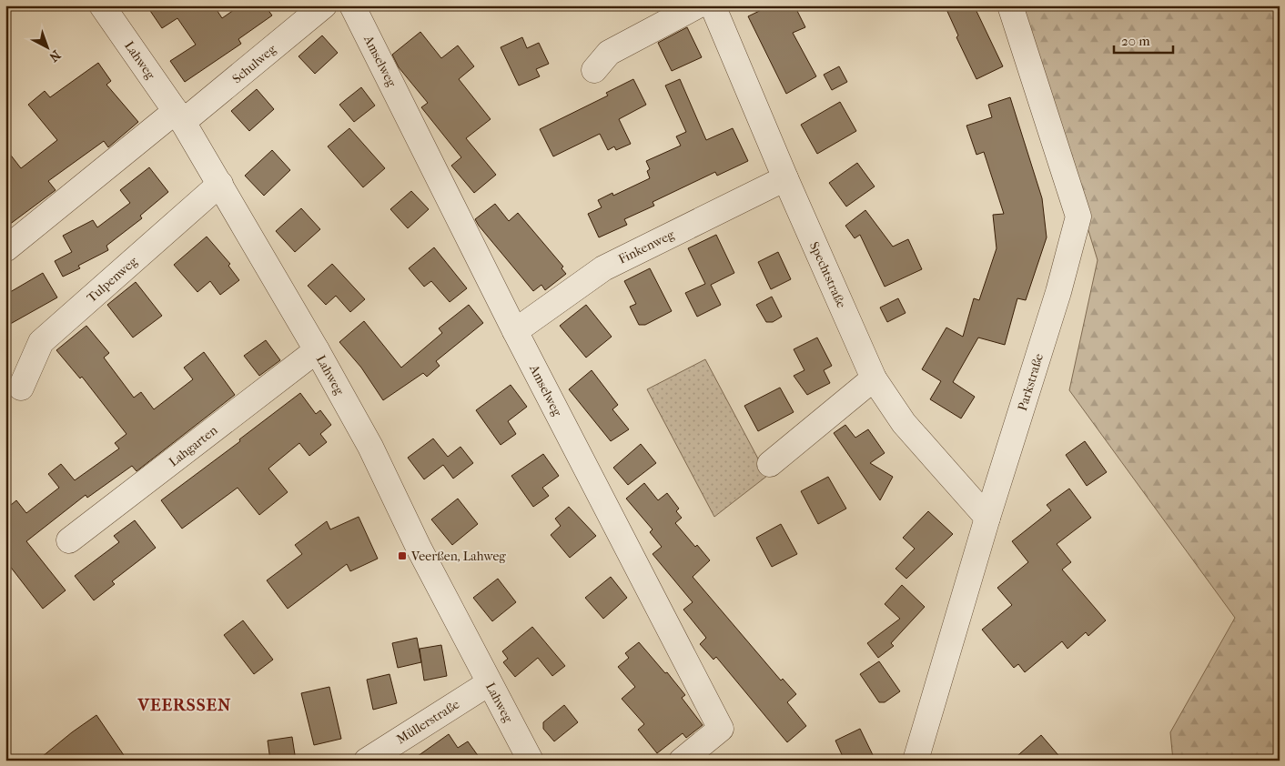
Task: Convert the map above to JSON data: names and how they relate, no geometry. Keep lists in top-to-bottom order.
{
  "streets": {
    "street": [
      "Lahweg",
      "Amselweg",
      "Schulweg",
      "Finkenweg",
      "Spechtstraße",
      "Tulpenweg",
      "Parkstraße",
      "Lahgarten",
      "Müllerstraße"
    ]
  },
  "crossings": [
    ["Lahweg", "Schulweg"],
    ["Lahweg", "Tulpenweg"],
    ["Lahweg", "Lahgarten"],
    ["Lahweg", "Müllerstraße"],
    ["Amselweg", "Finkenweg"],
    ["Finkenweg", "Spechtstraße"],
    ["Spechtstraße", "Parkstraße"]
  ],
  "districts": ["VEERSSEN"],
  "places": {
    "transit": ["Veerßen, Lahweg"]
  },
  "scale_bar": "20 m",
  "north": "bottom right"
}
